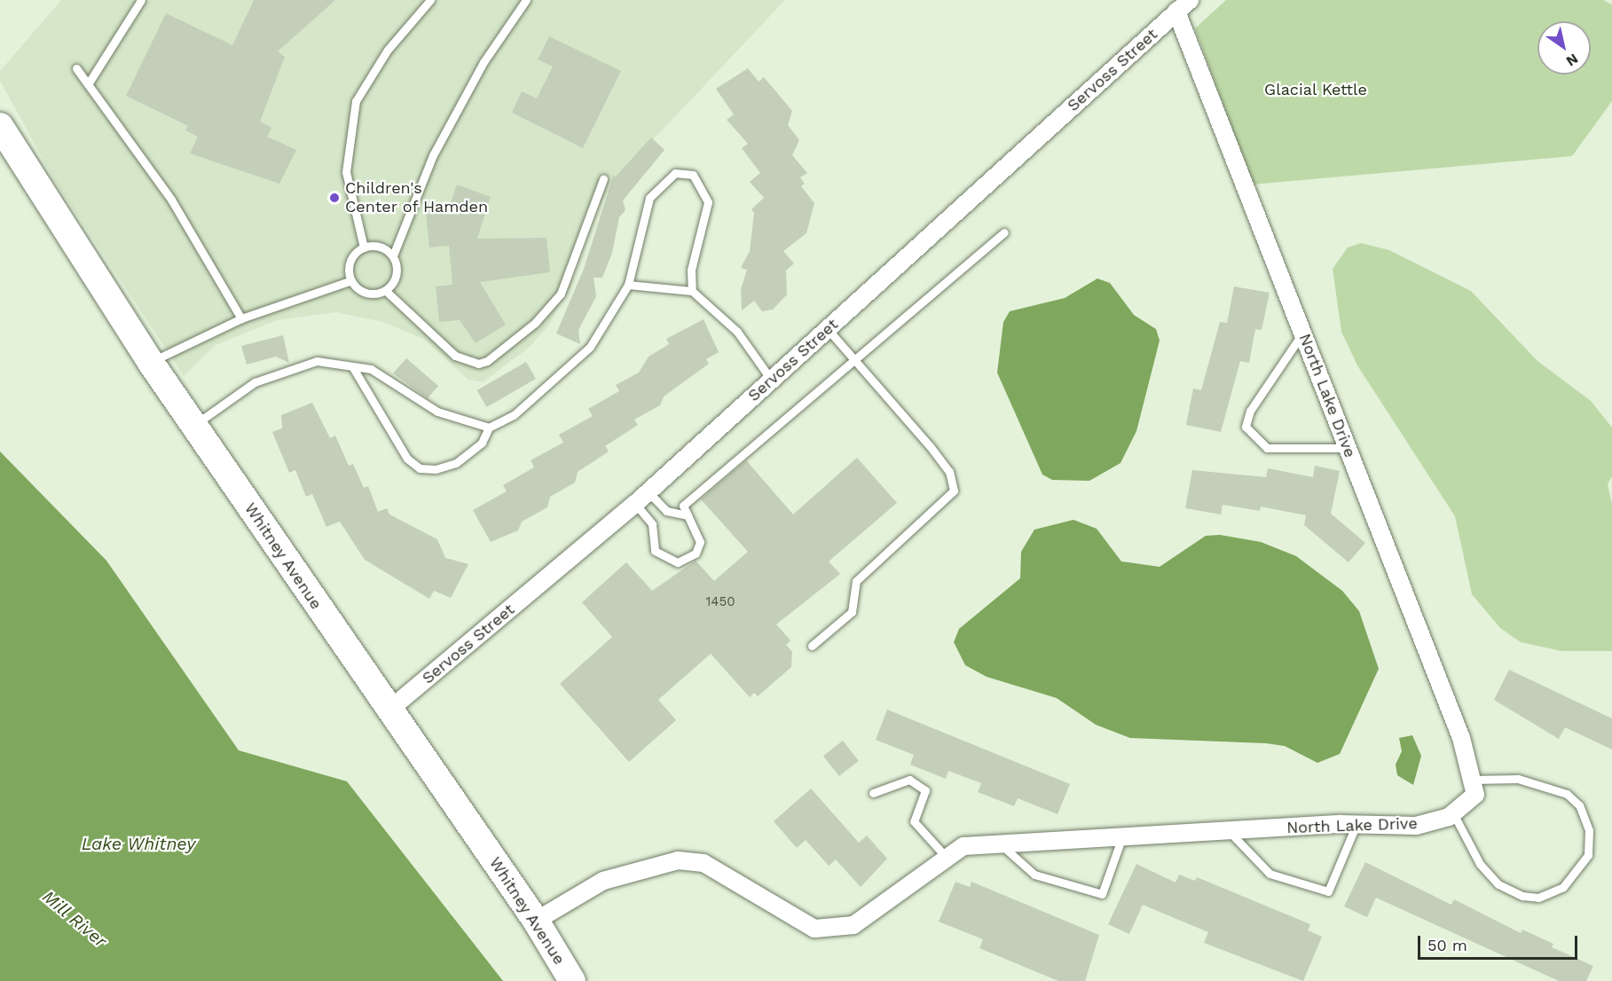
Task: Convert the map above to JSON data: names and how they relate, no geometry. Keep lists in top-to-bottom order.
{
  "streets": {
    "main road": ["Whitney Avenue"],
    "street": ["Servoss Street", "North Lake Drive"]
  },
  "crossings": [
    ["Servoss Street", "North Lake Drive"],
    ["Servoss Street", "Whitney Avenue"],
    ["North Lake Drive", "Whitney Avenue"]
  ],
  "water": ["Lake Whitney", "Mill River"],
  "parks": ["Glacial Kettle"],
  "places": ["Children's Center of Hamden"],
  "house_numbers": ["1450"],
  "scale_bar": "50 m",
  "north": "bottom right"
}
